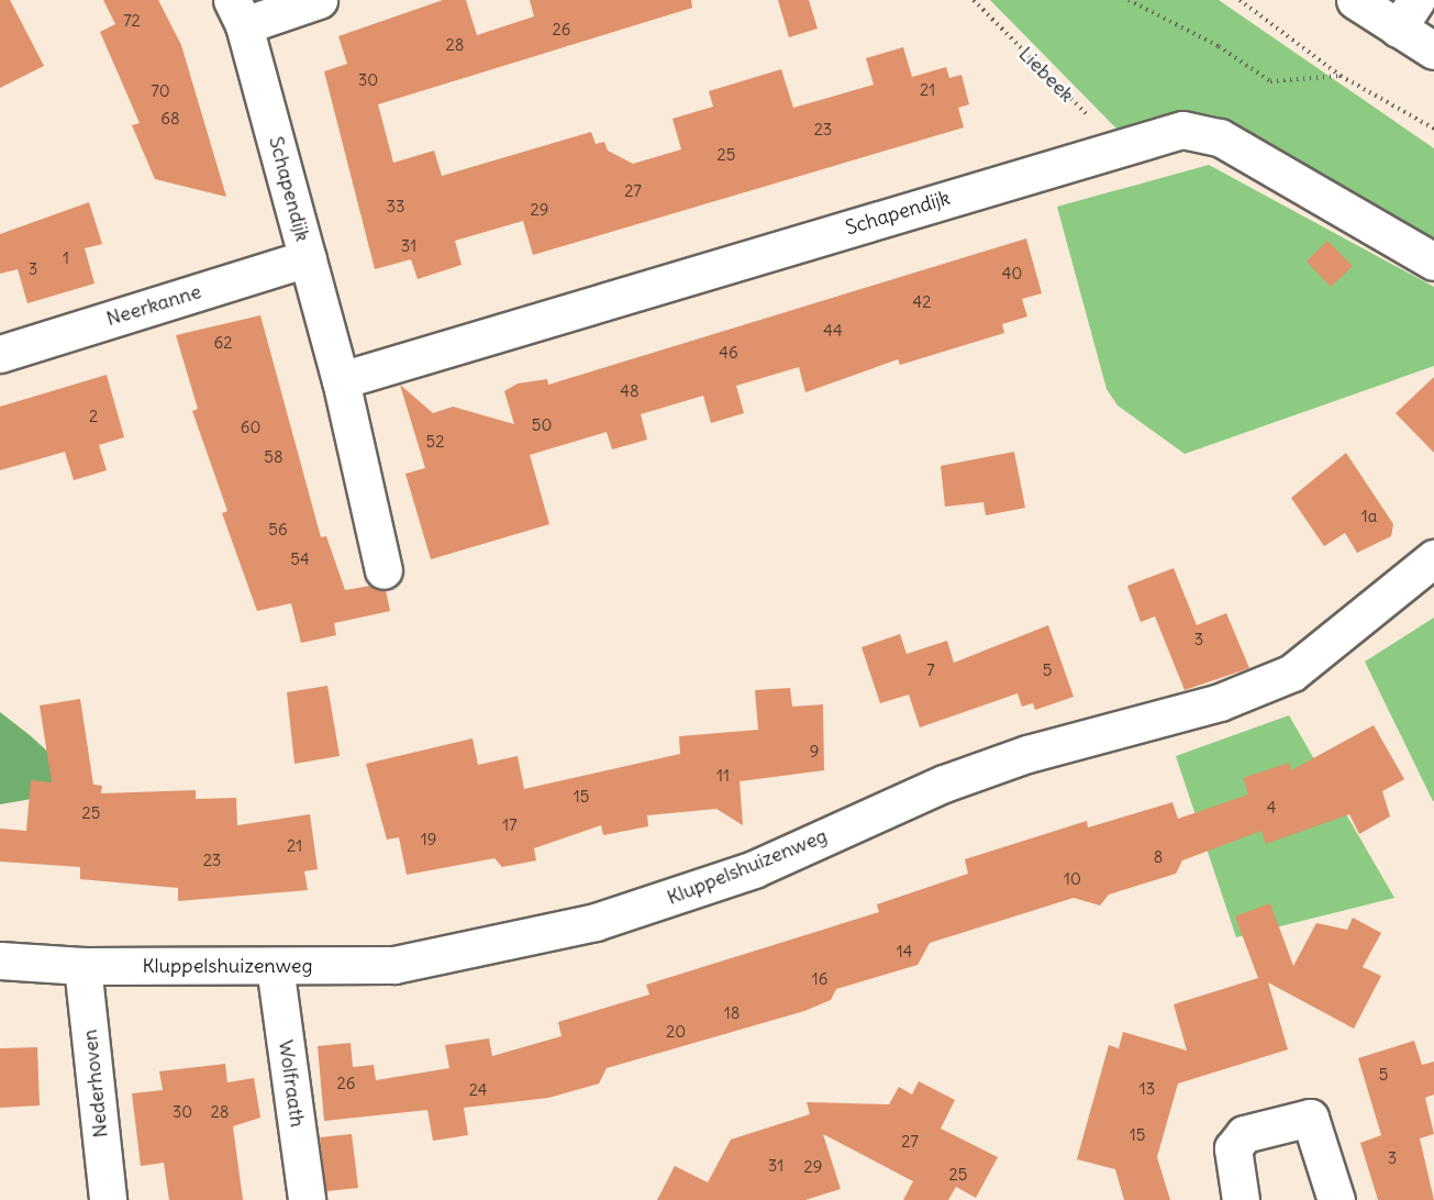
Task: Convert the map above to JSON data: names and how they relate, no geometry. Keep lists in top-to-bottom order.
{
  "streets": {
    "street": [
      "Schapendijk",
      "Neerkanne",
      "Kluppelshuizenweg",
      "Nederhoven",
      "Wolfraath"
    ],
    "path": ["Liebeek"]
  },
  "crossings": [
    ["Liebeek", "Schapendijk"],
    ["Schapendijk", "Neerkanne"],
    ["Kluppelshuizenweg", "Nederhoven"],
    ["Kluppelshuizenweg", "Wolfraath"]
  ],
  "house_numbers": [
    "72",
    "26",
    "28",
    "30",
    "21",
    "70",
    "68",
    "23",
    "25",
    "27",
    "33",
    "29",
    "31",
    "1",
    "3",
    "40",
    "42",
    "44",
    "62",
    "46",
    "48",
    "2",
    "50",
    "60",
    "52",
    "58",
    "1a",
    "56",
    "54",
    "3",
    "7",
    "5",
    "9",
    "11",
    "15",
    "4",
    "25",
    "17",
    "19",
    "21",
    "8",
    "23",
    "10",
    "14",
    "16",
    "18",
    "20",
    "5",
    "26",
    "13",
    "24",
    "30",
    "28",
    "15",
    "27",
    "3",
    "31",
    "29",
    "25"
  ]
}
